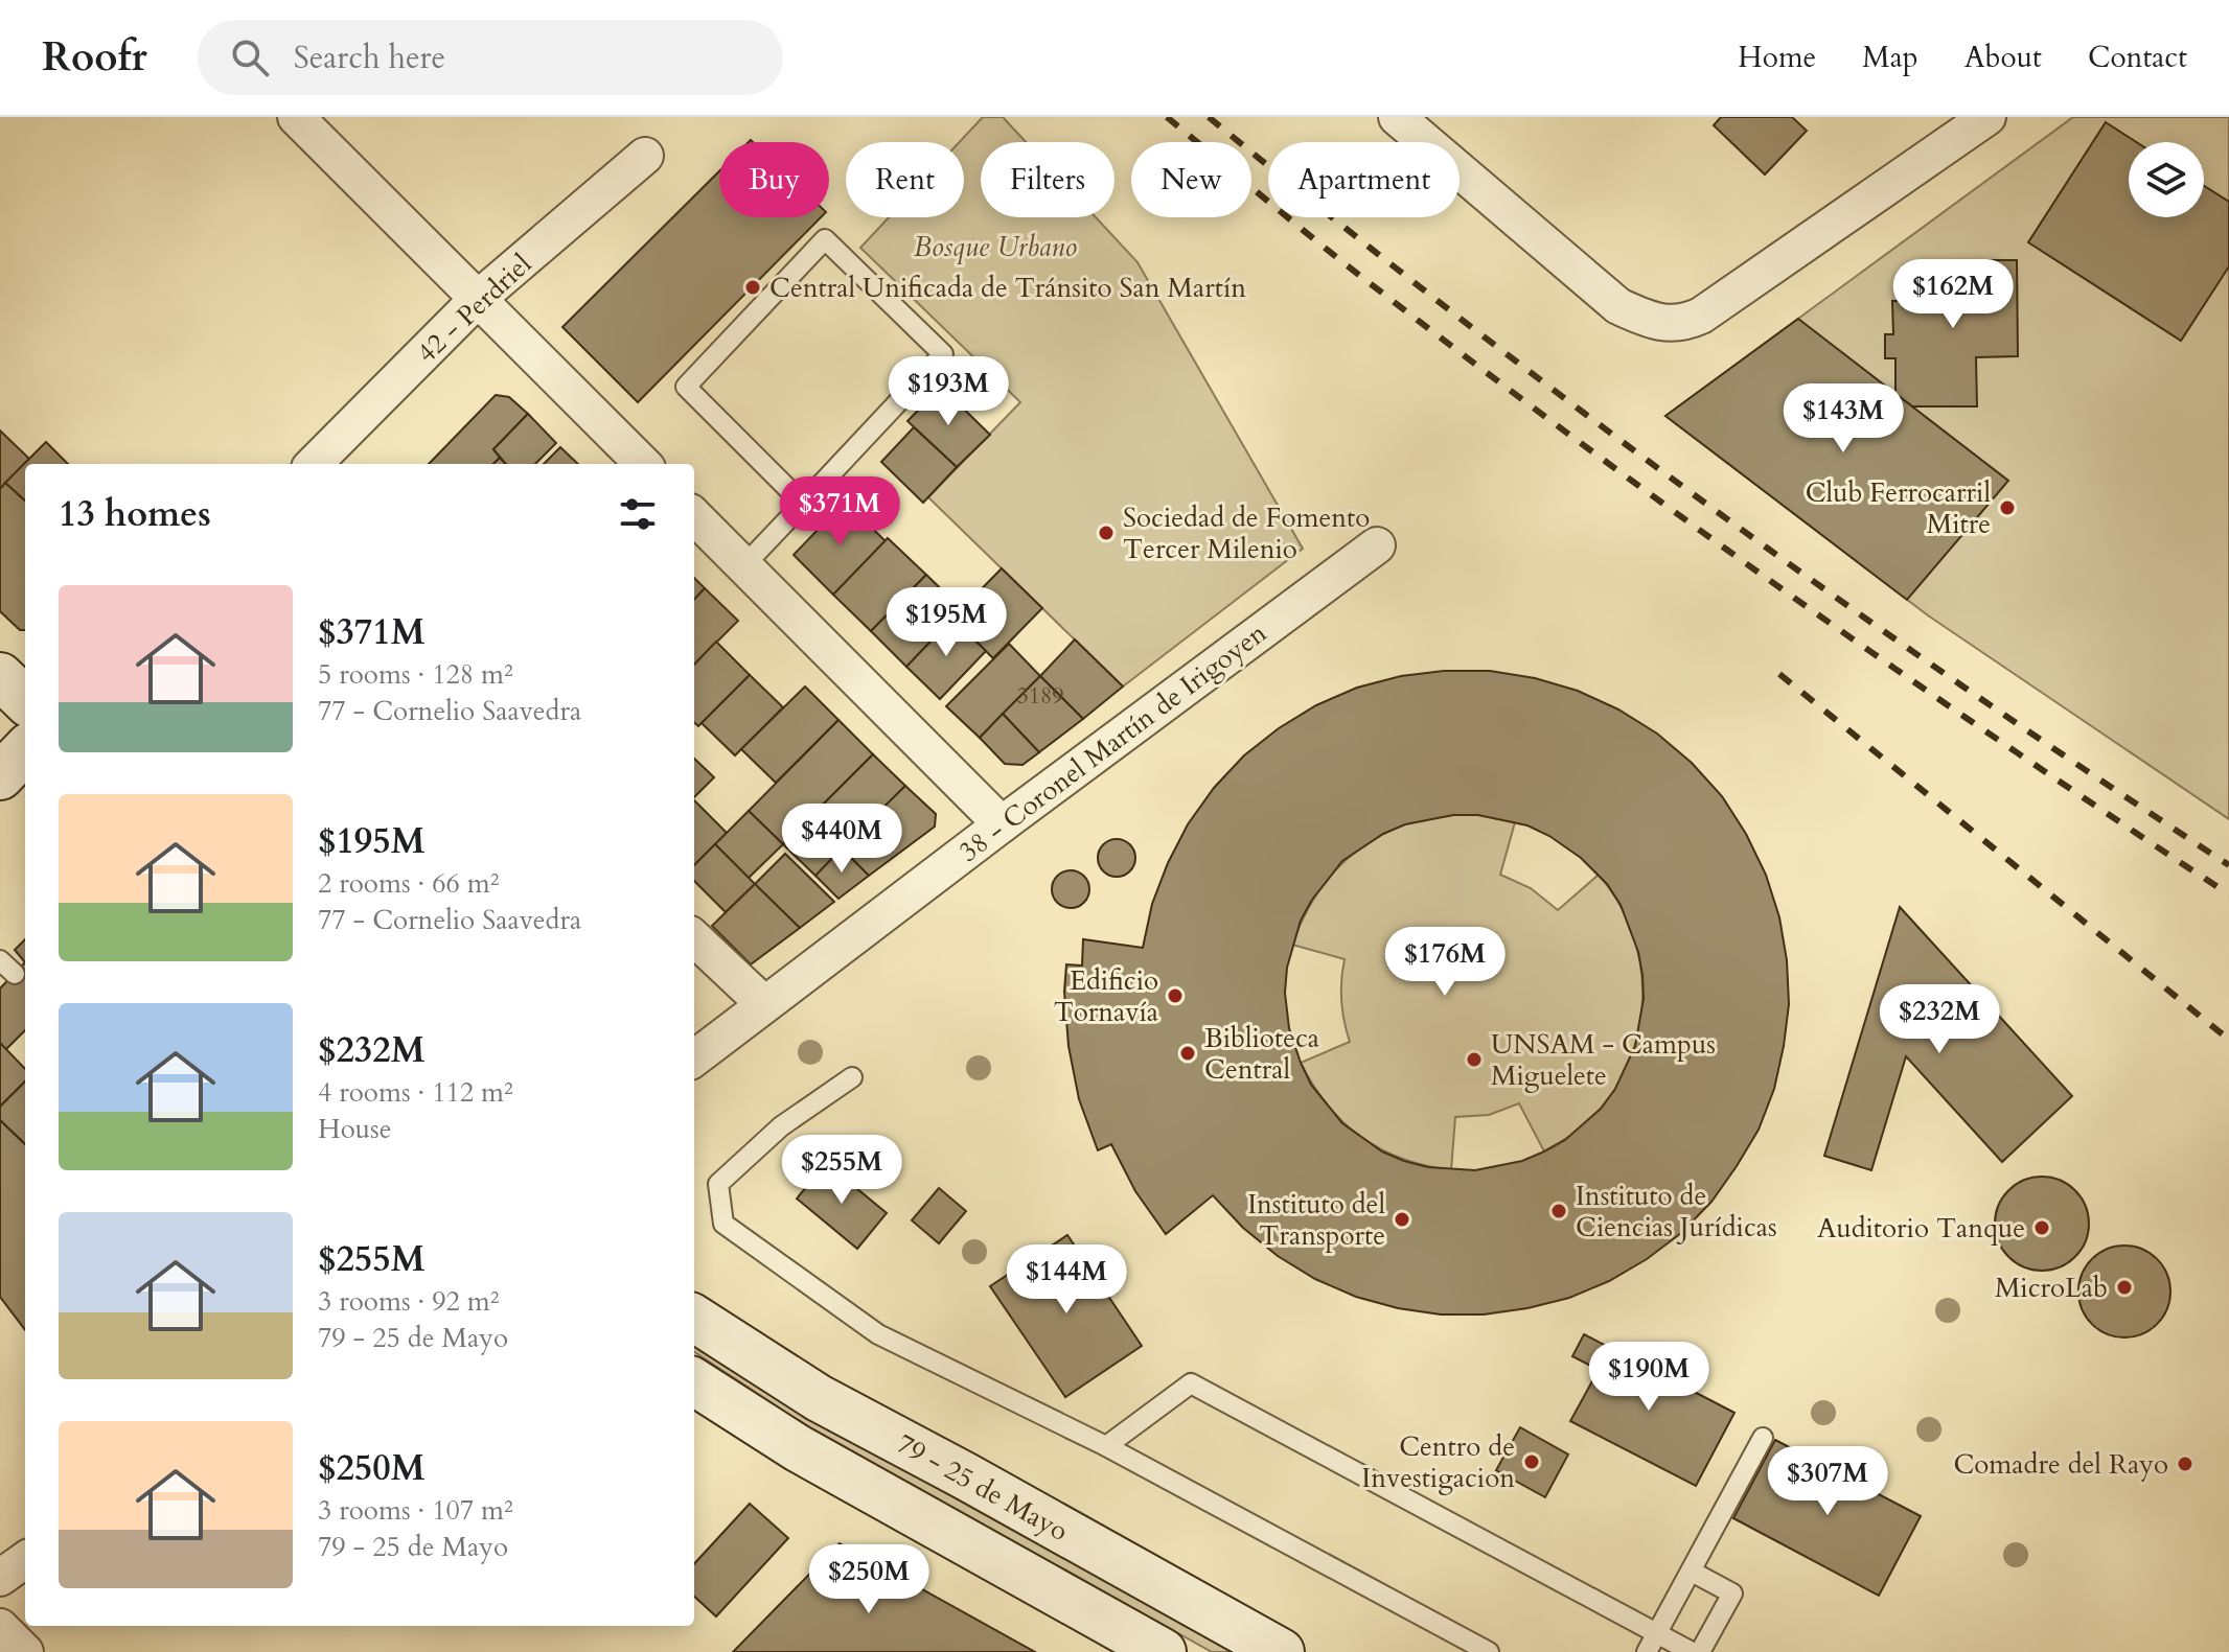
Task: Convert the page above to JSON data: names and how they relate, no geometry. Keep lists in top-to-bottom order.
{
  "streets": {
    "main road": ["79 - 25 de Mayo"],
    "street": ["42 - Perdriel", "38 - Coronel Martín de Irigoyen"]
  },
  "parks": ["Bosque Urbano"],
  "places": [
    "Central Unificada de Tránsito San Martín",
    "Club Ferrocarril Mitre",
    "Sociedad de Fomento Tercer Milenio",
    "Edificio Tornavía",
    "Biblioteca Central",
    "UNSAM - Campus Miguelete",
    "Instituto de Ciencias Jurídicas",
    "Instituto del Transporte",
    "Auditorio Tanque",
    "MicroLab",
    "Centro de Investigacion",
    "Comadre del Rayo"
  ],
  "house_numbers": ["3189"],
  "page": {
    "header": "Roofr",
    "search": "Search here",
    "nav": [
      "Home",
      "Map",
      "About",
      "Contact"
    ],
    "chip": [
      "Buy",
      "Rent",
      "Filters",
      "New",
      "Apartment"
    ],
    "price": [
      "$162M",
      "$193M",
      "$143M",
      "$371M",
      "$195M",
      "$440M",
      "$176M",
      "$232M",
      "$255M",
      "$144M",
      "$190M",
      "$307M",
      "$250M"
    ],
    "heading": "13 homes",
    "list": [
      {
        "name": "$371M",
        "note": "5 rooms · 128 m² · 77 - Cornelio Saavedra"
      },
      {
        "name": "$195M",
        "note": "2 rooms · 66 m² · 77 - Cornelio Saavedra"
      },
      {
        "name": "$232M",
        "note": "4 rooms · 112 m² · House"
      },
      {
        "name": "$255M",
        "note": "3 rooms · 92 m² · 79 - 25 de Mayo"
      },
      {
        "name": "$250M",
        "note": "3 rooms · 107 m² · 79 - 25 de Mayo"
      }
    ]
  }
}
